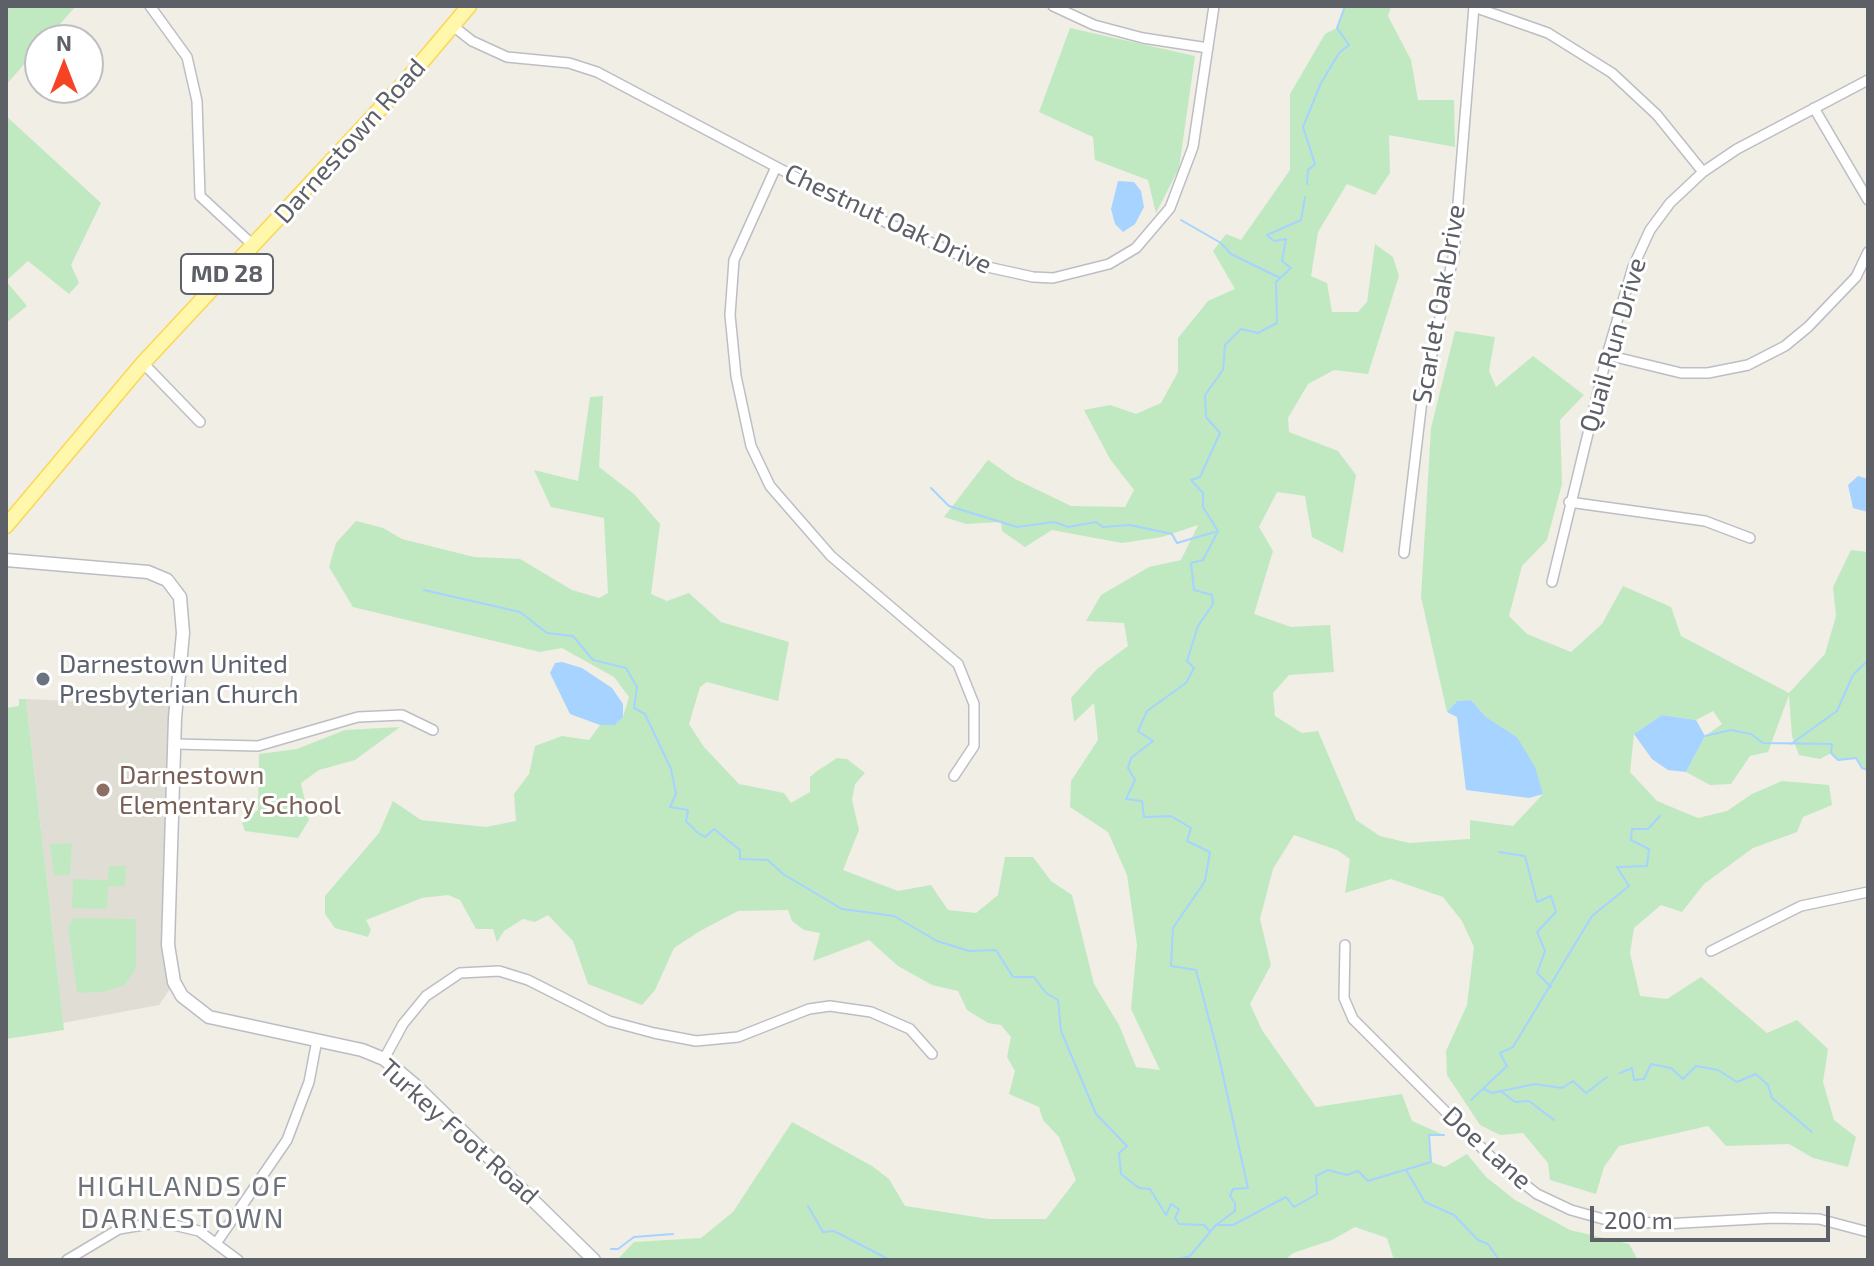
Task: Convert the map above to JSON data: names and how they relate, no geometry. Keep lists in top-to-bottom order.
{
  "streets": {
    "main road": ["Darnestown Road", "MD 28"],
    "street": [
      "Chestnut Oak Drive",
      "Scarlet Oak Drive",
      "Quail Run Drive",
      "Turkey Foot Road",
      "Doe Lane"
    ]
  },
  "crossings": [
    ["Darnestown Road", "Chestnut Oak Drive"]
  ],
  "districts": ["HIGHLANDS OF DARNESTOWN"],
  "places": ["Darnestown United Presbyterian Church", "Darnestown Elementary School"],
  "scale_bar": "200 m",
  "north": "top"
}
